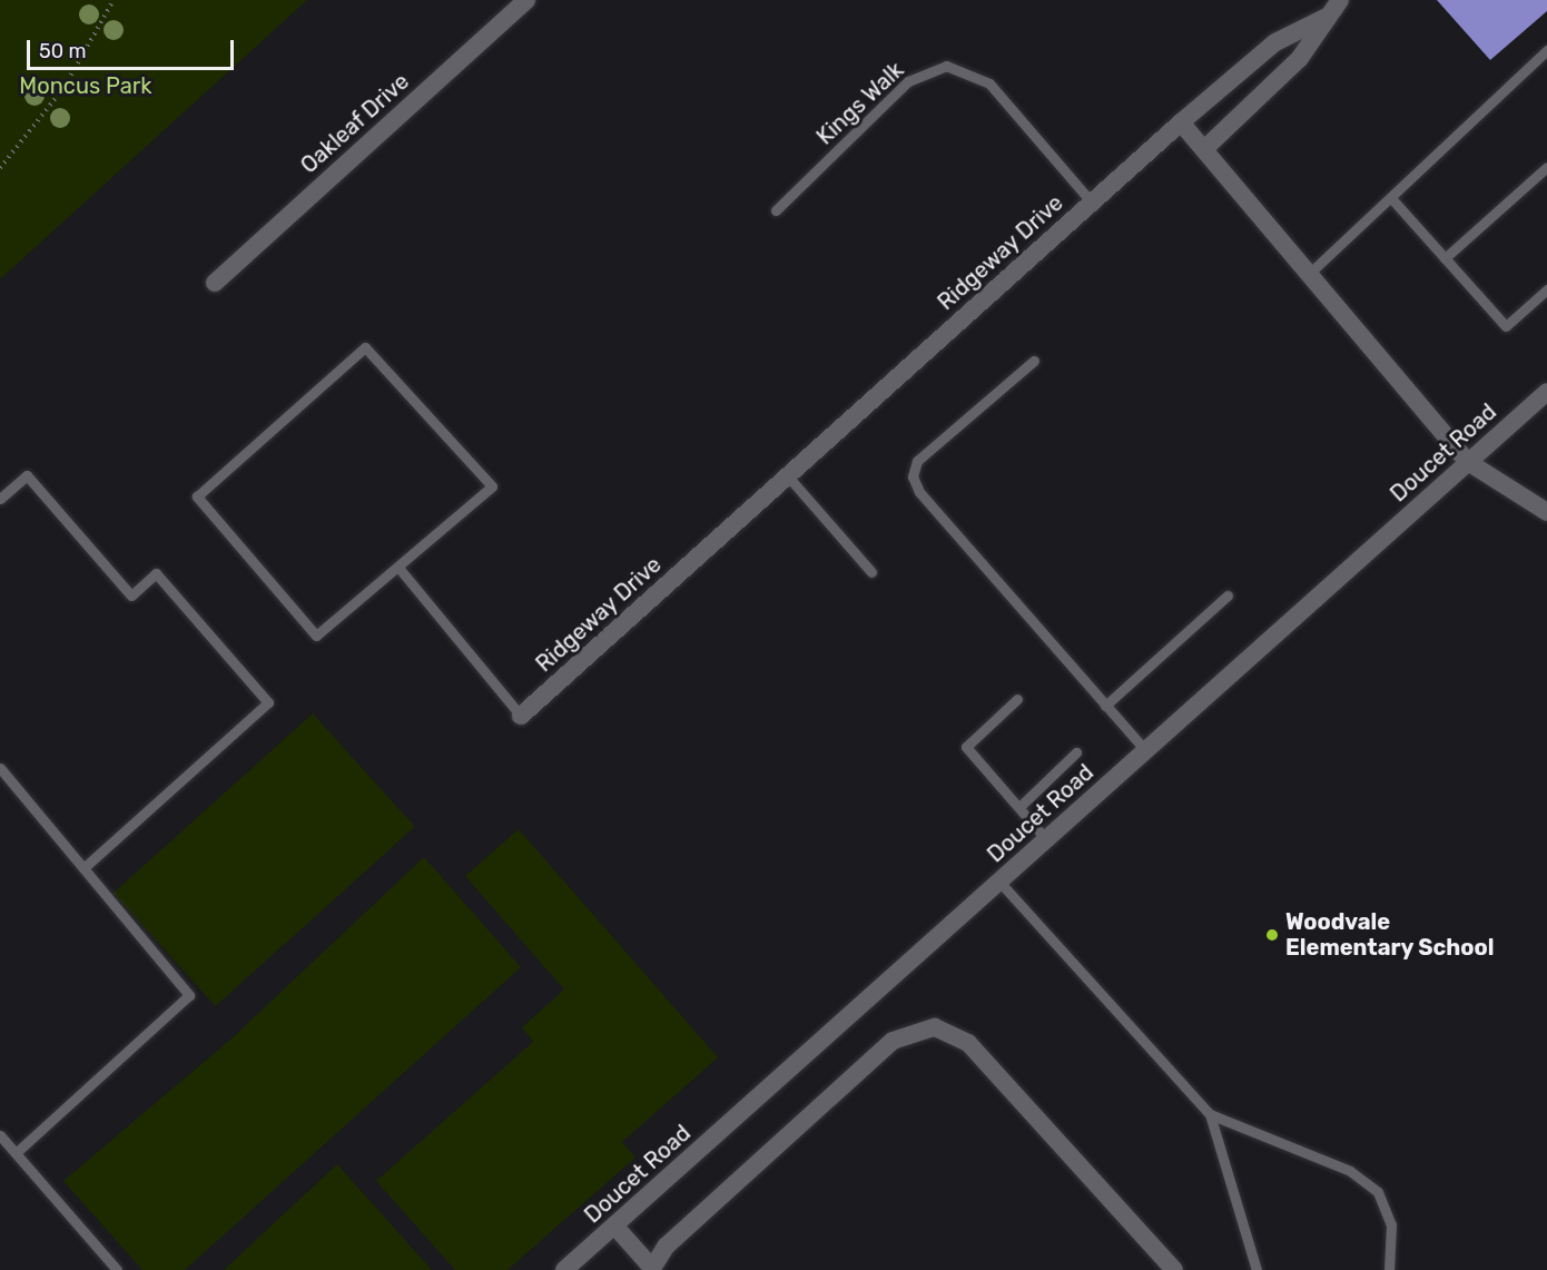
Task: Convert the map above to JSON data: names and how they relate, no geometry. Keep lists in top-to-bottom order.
{
  "streets": {
    "street": ["Oakleaf Drive", "Ridgeway Drive", "Doucet Road"],
    "lane": ["Kings Walk"]
  },
  "crossings": [
    ["Kings Walk", "Ridgeway Drive"]
  ],
  "parks": ["Moncus Park"],
  "places": ["Woodvale Elementary School"],
  "scale_bar": "50 m"
}
